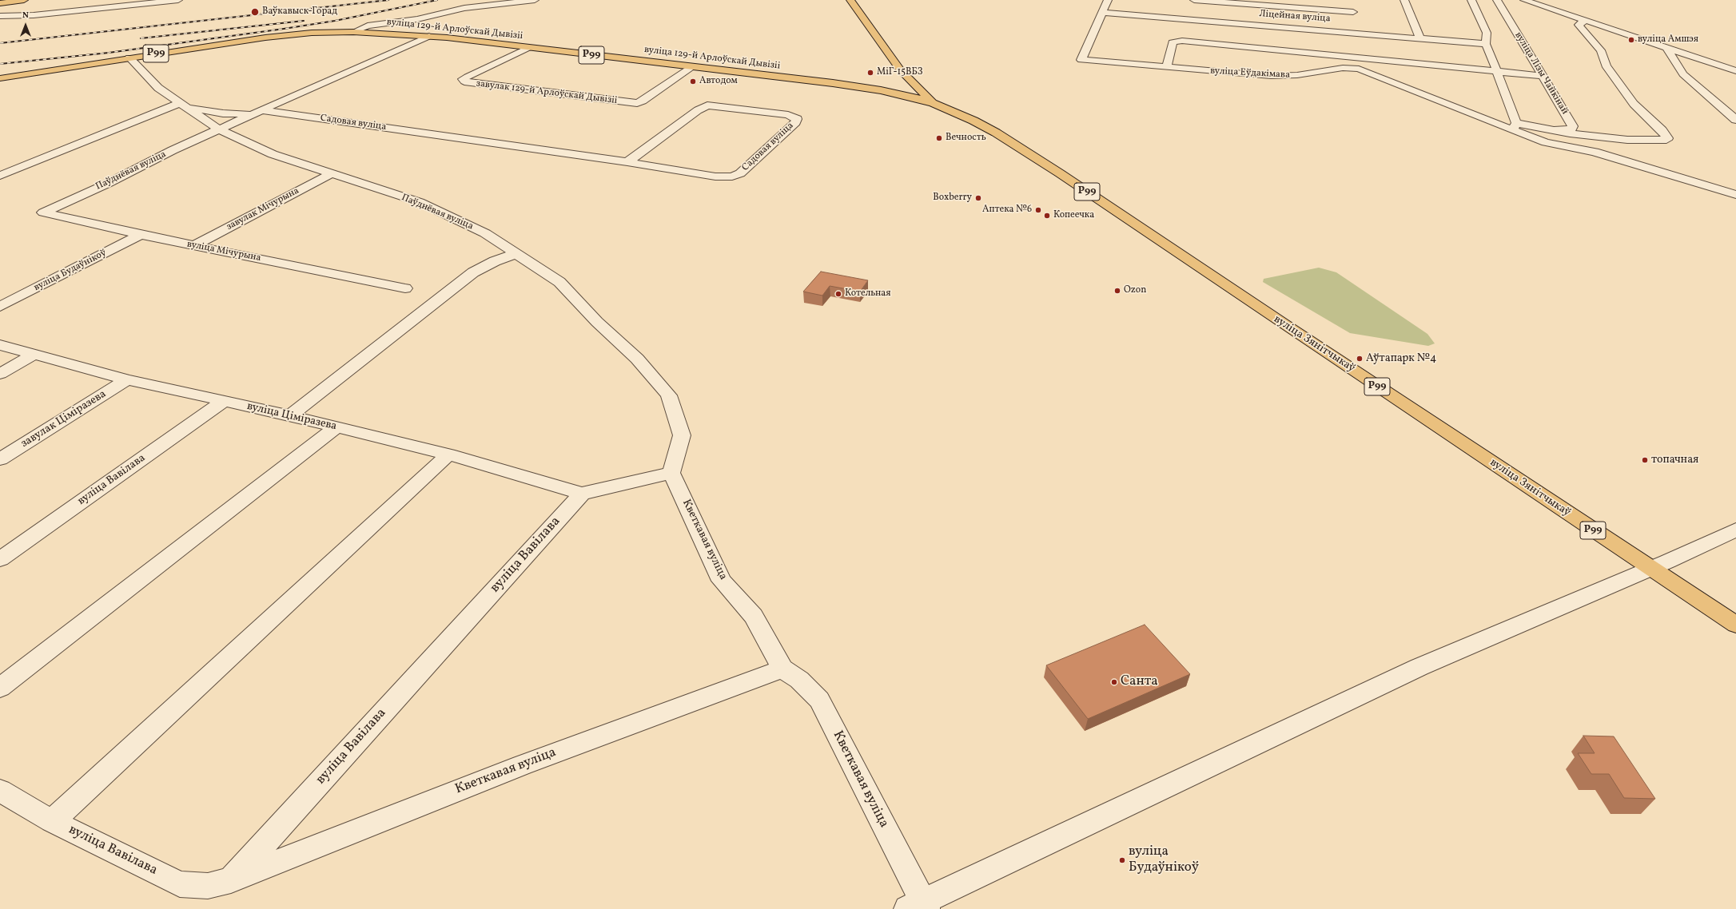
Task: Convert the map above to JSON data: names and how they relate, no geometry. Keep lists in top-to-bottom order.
{
  "streets": {
    "main road": ["вуліца 129-й Арлоўскай Дывізіі", "Р99", "вуліца Зянітчыкаў"],
    "street": [
      "Ліцейная вуліца",
      "вуліца Еўдакімава",
      "вуліца Лізы Чайкінай",
      "завулак 129-й Арлоўскай Дывізіі",
      "Садовая вуліца",
      "Паўднёвая вуліца",
      "завулак Мічурына",
      "вуліца Мічурына",
      "вуліца Будаўнікоў",
      "вуліца Ціміразева",
      "завулак Ціміразева",
      "вуліца Вавілава",
      "Кветкавая вуліца"
    ]
  },
  "crossings": [
    ["Ліцейная вуліца", "вуліца Еўдакімава"],
    ["вуліца 129-й Арлоўскай Дывізіі", "завулак 129-й Арлоўскай Дывізіі"],
    ["вуліца 129-й Арлоўскай Дывізіі", "Паўднёвая вуліца"],
    ["вуліца 129-й Арлоўскай Дывізіі", "вуліца Зянітчыкаў"],
    ["Паўднёвая вуліца", "завулак Мічурына"],
    ["Паўднёвая вуліца", "вуліца Мічурына"],
    ["Паўднёвая вуліца", "Кветкавая вуліца"],
    ["завулак Мічурына", "вуліца Мічурына"],
    ["вуліца Мічурына", "вуліца Будаўнікоў"],
    ["вуліца Ціміразева", "завулак Ціміразева"],
    ["вуліца Ціміразева", "вуліца Вавілава"],
    ["вуліца Вавілава", "Кветкавая вуліца"]
  ],
  "places": [
    "Ваўкавыск-Горад",
    "вуліца Амшэя",
    "МіГ-15ВБЗ",
    "Автодом",
    "Вечность",
    "Boxberry",
    "Аптека №6",
    "Копеечка",
    "Ozon",
    "Котельная",
    "Аўтапарк №4",
    "топачная",
    "Санта",
    "вуліца Будаўнікоў"
  ],
  "north": "top"
}
